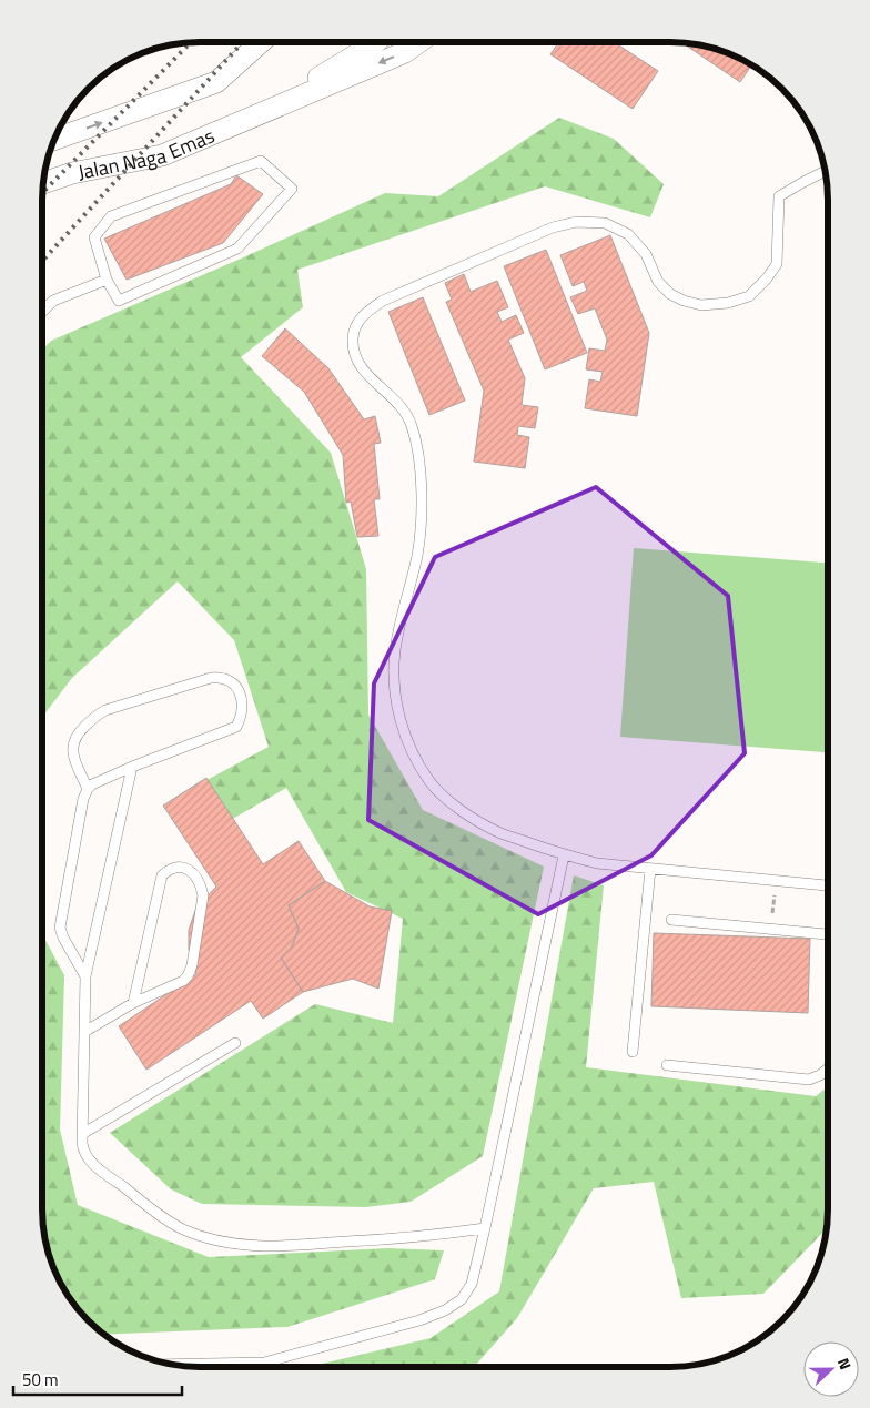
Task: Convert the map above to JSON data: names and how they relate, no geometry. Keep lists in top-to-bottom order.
{
  "streets": {
    "street": ["Jalan Naga Emas"]
  },
  "scale_bar": "50 m",
  "north": "right"
}
